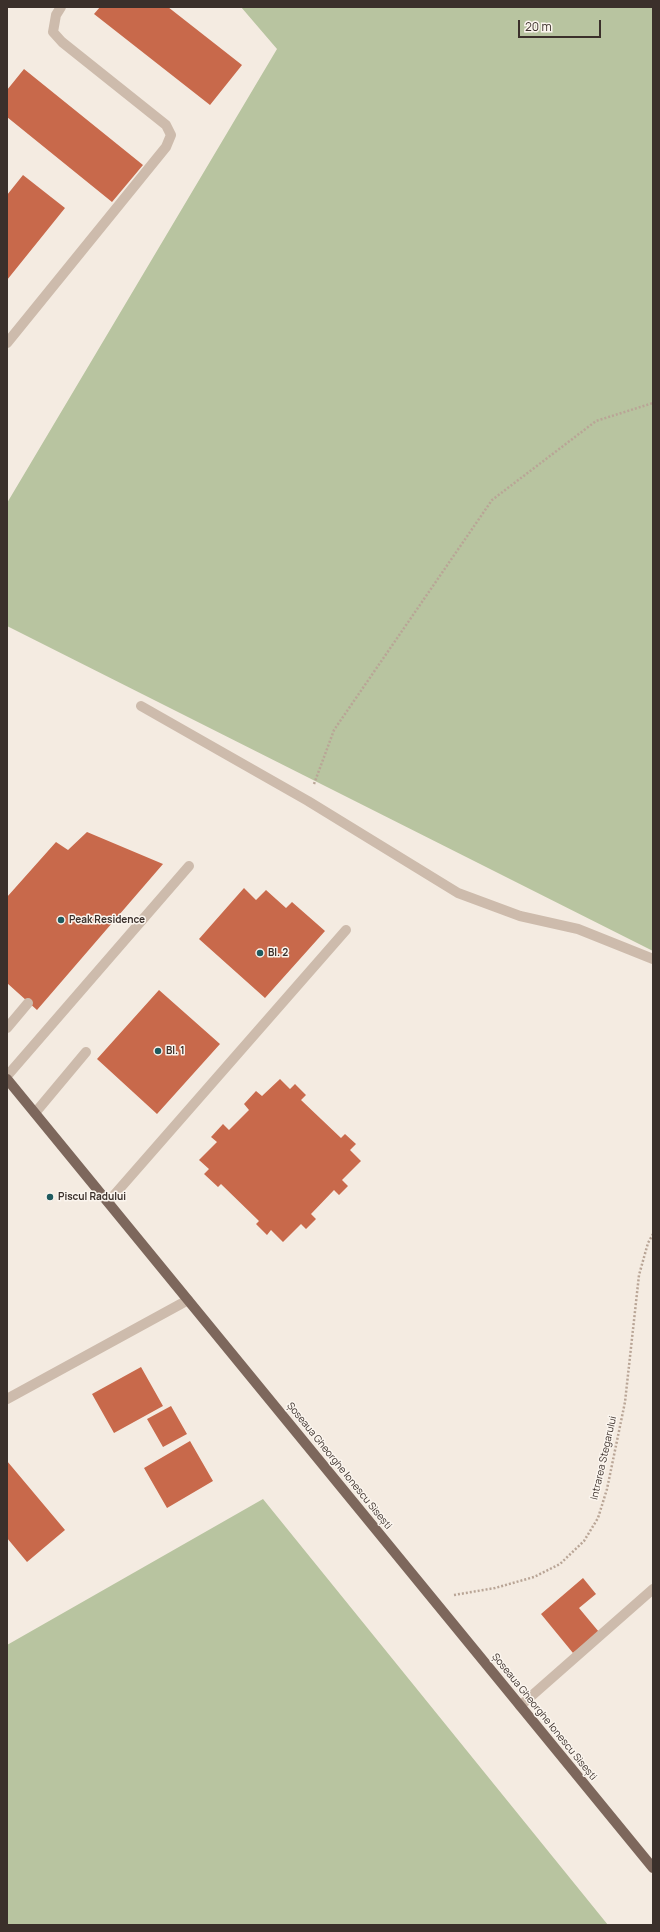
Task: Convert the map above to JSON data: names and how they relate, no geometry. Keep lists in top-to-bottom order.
{
  "streets": {
    "main road": ["Șoseaua Gheorghe Ionescu Sisești"],
    "path": ["Intrarea Stegarului"]
  },
  "crossings": [
    ["Intrarea Stegarului", "Șoseaua Gheorghe Ionescu Sisești"]
  ],
  "places": [
    "Peak Residence",
    "Bl. 2",
    "Bl. 1",
    "Piscul Radului"
  ],
  "scale_bar": "20 m"
}
